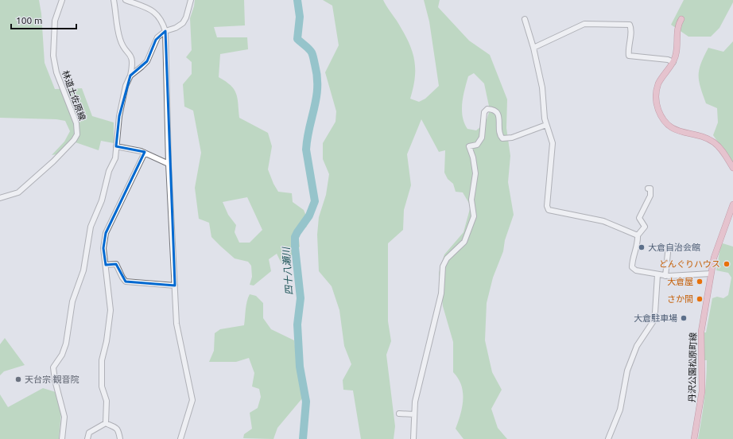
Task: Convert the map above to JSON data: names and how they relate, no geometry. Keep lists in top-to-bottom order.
{
  "streets": {
    "main road": ["丹沢公園松原町線"],
    "street": ["林道土佐原線"]
  },
  "water": ["四十八瀬川"],
  "places": [
    "大倉自治会館",
    "どんぐりハウス",
    "大倉屋",
    "さか間",
    "大倉駐車場",
    "天台宗 観音院"
  ],
  "scale_bar": "100 m"
}
